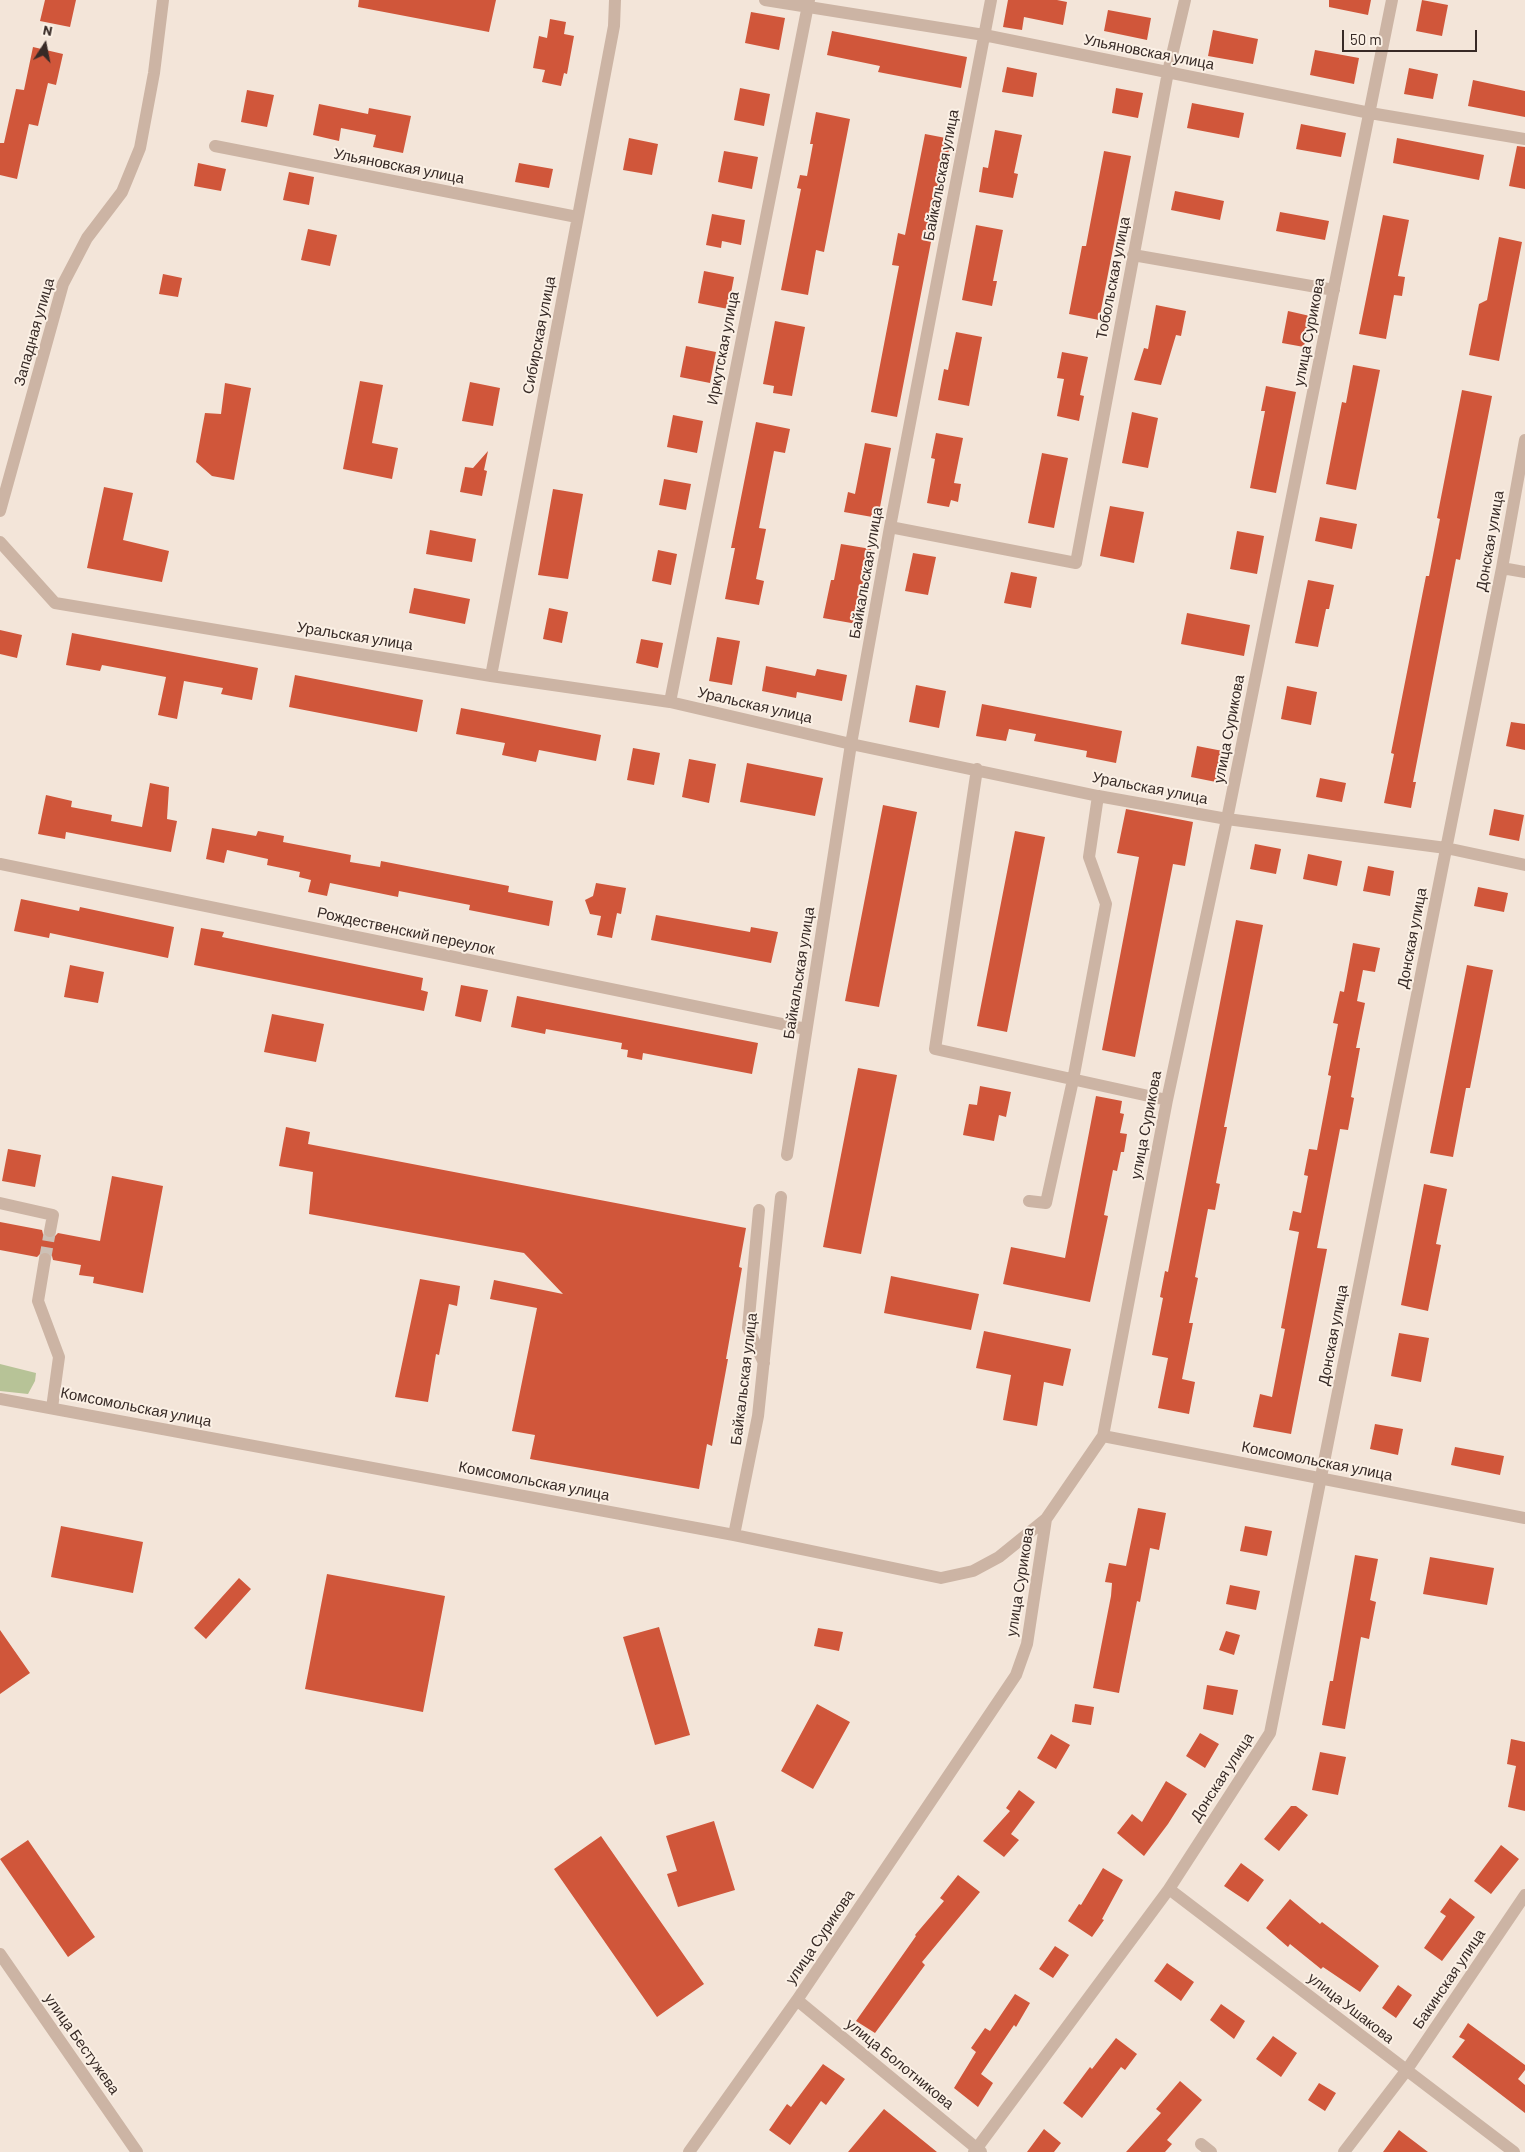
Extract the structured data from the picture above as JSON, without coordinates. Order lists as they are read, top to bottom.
{
  "streets": {
    "street": [
      "Ульяновская улица",
      "Байкальская улица",
      "Тобольская улица",
      "Западная улица",
      "улица Сурикова",
      "Сибирская улица",
      "Иркутская улица",
      "Донская улица",
      "Уральская улица",
      "Рождественский переулок",
      "Комсомольская улица",
      "Бакинская улица",
      "улица Ушакова",
      "улица Бестужева",
      "улица Болотникова"
    ]
  },
  "crossings": [
    ["Ульяновская улица", "Байкальская улица"],
    ["Ульяновская улица", "Тобольская улица"],
    ["Ульяновская улица", "улица Сурикова"],
    ["Ульяновская улица", "Сибирская улица"],
    ["Ульяновская улица", "Иркутская улица"],
    ["Байкальская улица", "Тобольская улица"],
    ["Байкальская улица", "Уральская улица"],
    ["Байкальская улица", "Рождественский переулок"],
    ["Байкальская улица", "Комсомольская улица"],
    ["улица Сурикова", "Уральская улица"],
    ["улица Сурикова", "Комсомольская улица"],
    ["улица Сурикова", "улица Болотникова"],
    ["Сибирская улица", "Уральская улица"],
    ["Иркутская улица", "Уральская улица"],
    ["Донская улица", "Уральская улица"],
    ["Донская улица", "Комсомольская улица"],
    ["Донская улица", "улица Ушакова"],
    ["Донская улица", "улица Болотникова"],
    ["Бакинская улица", "улица Ушакова"]
  ],
  "scale_bar": "50 m",
  "north": "top"
}
